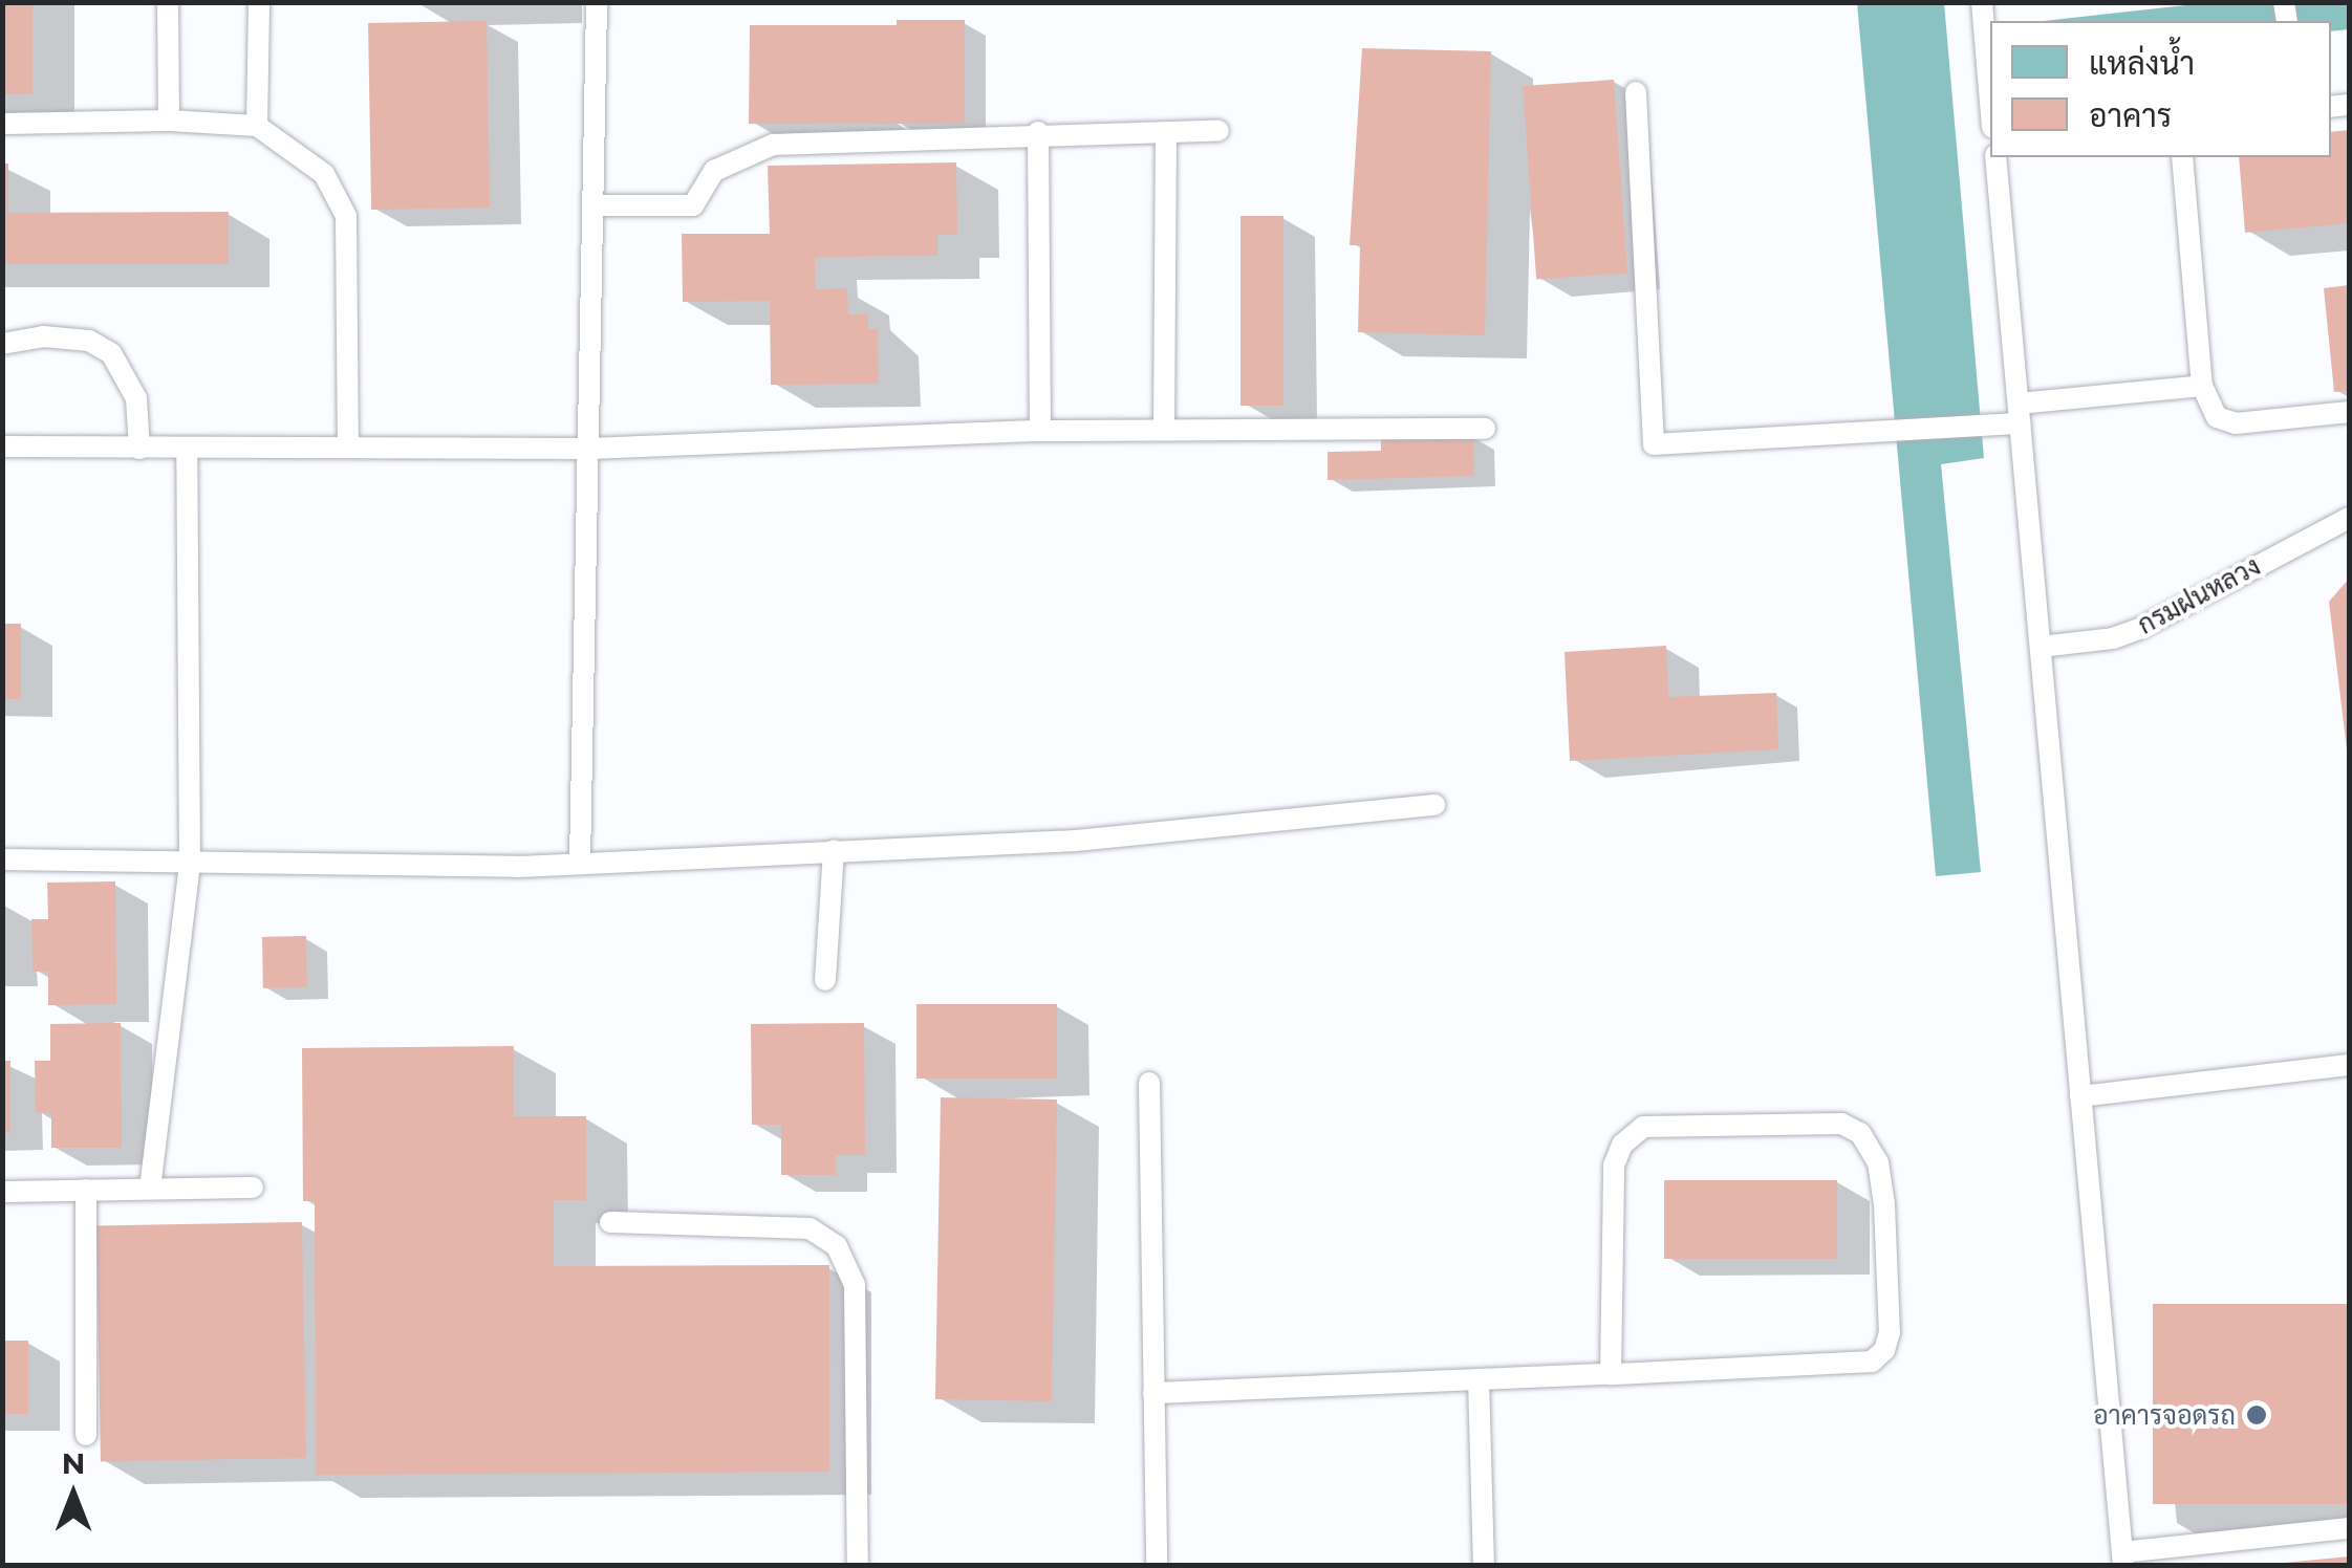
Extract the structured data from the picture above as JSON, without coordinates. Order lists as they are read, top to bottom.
{
  "streets": {
    "lane": ["กรมฝนหลวง"]
  },
  "places": ["อาคารจอดรถ"],
  "legend": ["แหล่งน้ำ", "อาคาร"],
  "north": "top"
}
